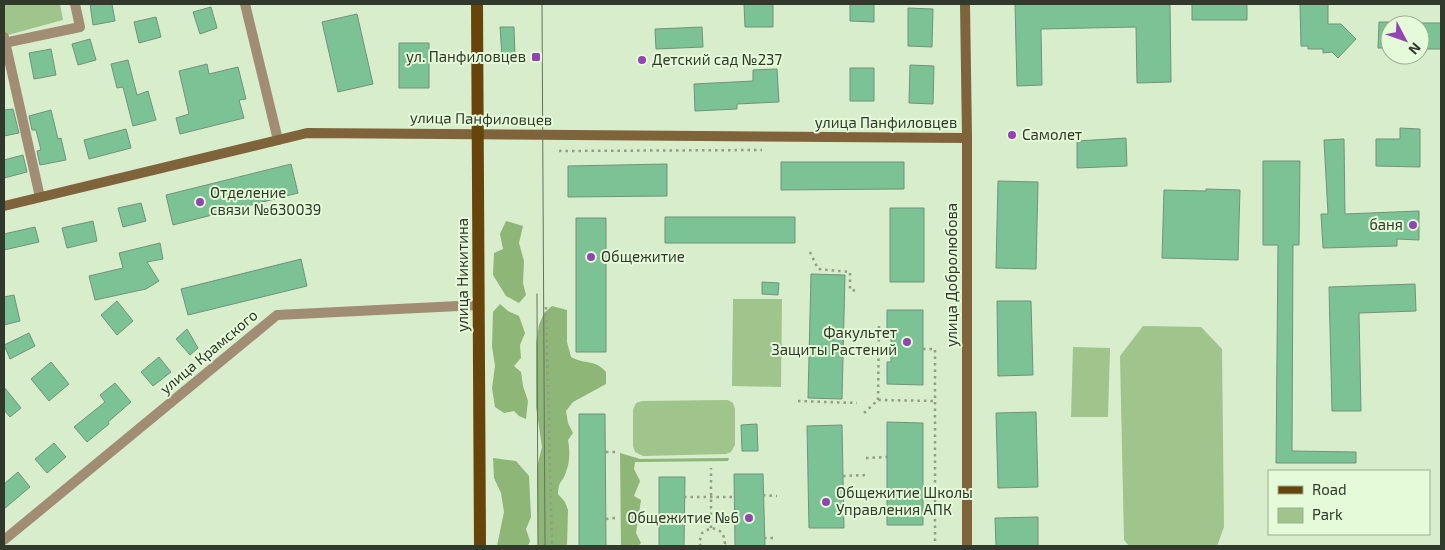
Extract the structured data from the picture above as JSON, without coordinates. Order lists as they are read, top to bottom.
{
  "streets": {
    "main road": ["улица Никитина"],
    "street": ["улица Панфиловцев", "улица Добролюбова", "улица Крамского"]
  },
  "crossings": [
    ["улица Панфиловцев", "улица Никитина"],
    ["улица Панфиловцев", "улица Добролюбова"],
    ["улица Никитина", "улица Крамского"]
  ],
  "places": {
    "transit": ["ул. Панфиловцев"],
    "other": [
      "Детский сад №237",
      "Самолет",
      "Отделение связи №630039",
      "баня",
      "Общежитие",
      "Факультет Защиты Растений",
      "Общежитие Школы Управления АПК",
      "Общежитие №6"
    ]
  },
  "legend": ["Road", "Park"],
  "north": "bottom right"
}
